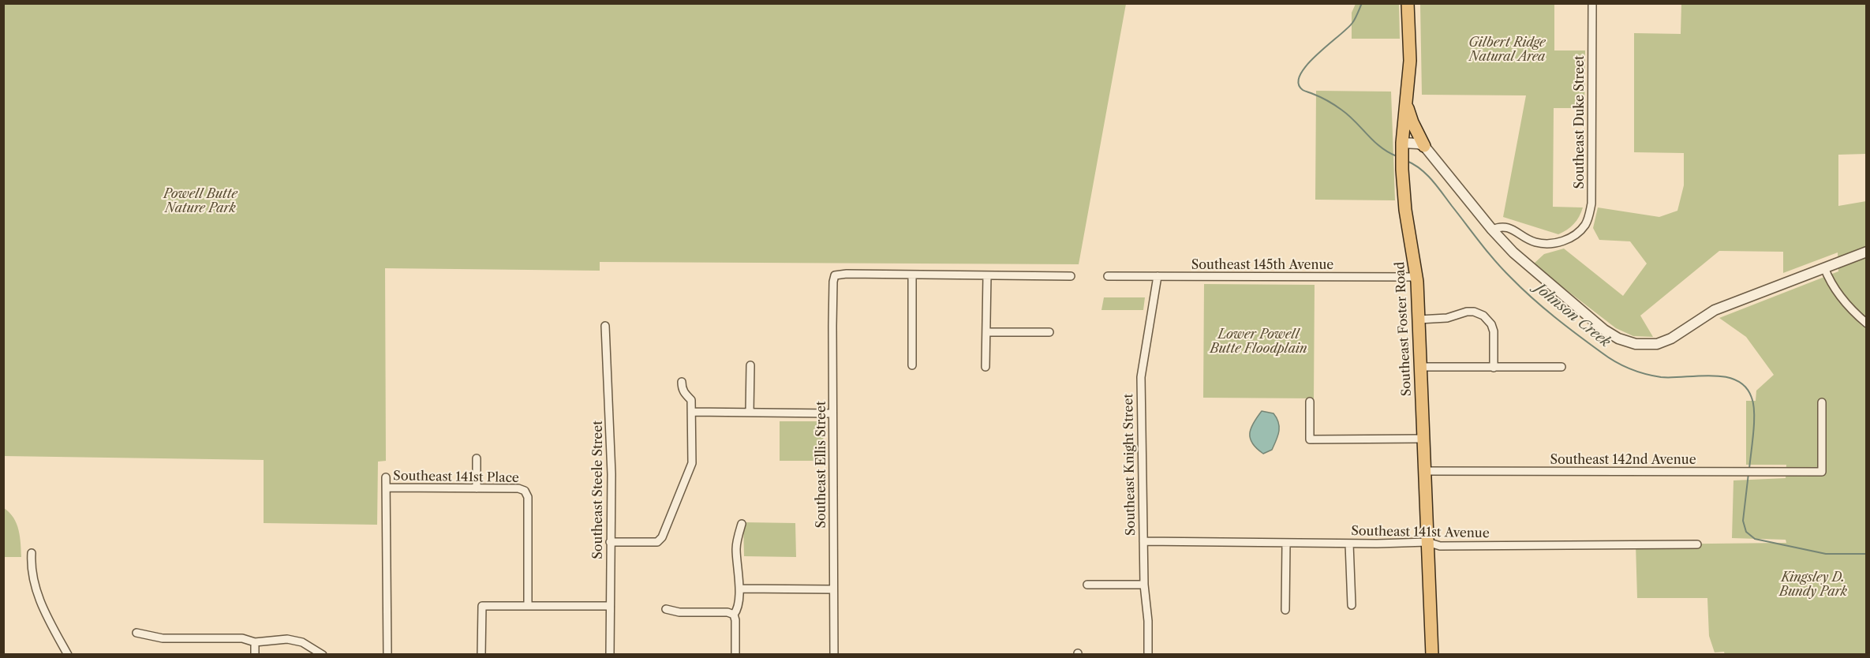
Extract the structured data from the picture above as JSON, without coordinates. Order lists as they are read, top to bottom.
{
  "streets": {
    "main road": ["Southeast Foster Road"],
    "street": [
      "Southeast Duke Street",
      "Southeast 145th Avenue",
      "Southeast 142nd Avenue",
      "Southeast Ellis Street",
      "Southeast Knight Street",
      "Southeast 141st Place",
      "Southeast Steele Street",
      "Southeast 141st Avenue"
    ]
  },
  "crossings": [
    ["Southeast 145th Avenue", "Southeast Foster Road"],
    ["Southeast 145th Avenue", "Southeast Knight Street"],
    ["Southeast Foster Road", "Southeast 142nd Avenue"],
    ["Southeast Foster Road", "Southeast 141st Avenue"],
    ["Southeast Knight Street", "Southeast 141st Avenue"]
  ],
  "water": ["Johnson Creek"],
  "parks": [
    "Gilbert Ridge Natural Area",
    "Powell Butte Nature Park",
    "Lower Powell Butte Floodplain",
    "Kingsley D. Bundy Park"
  ]
}
